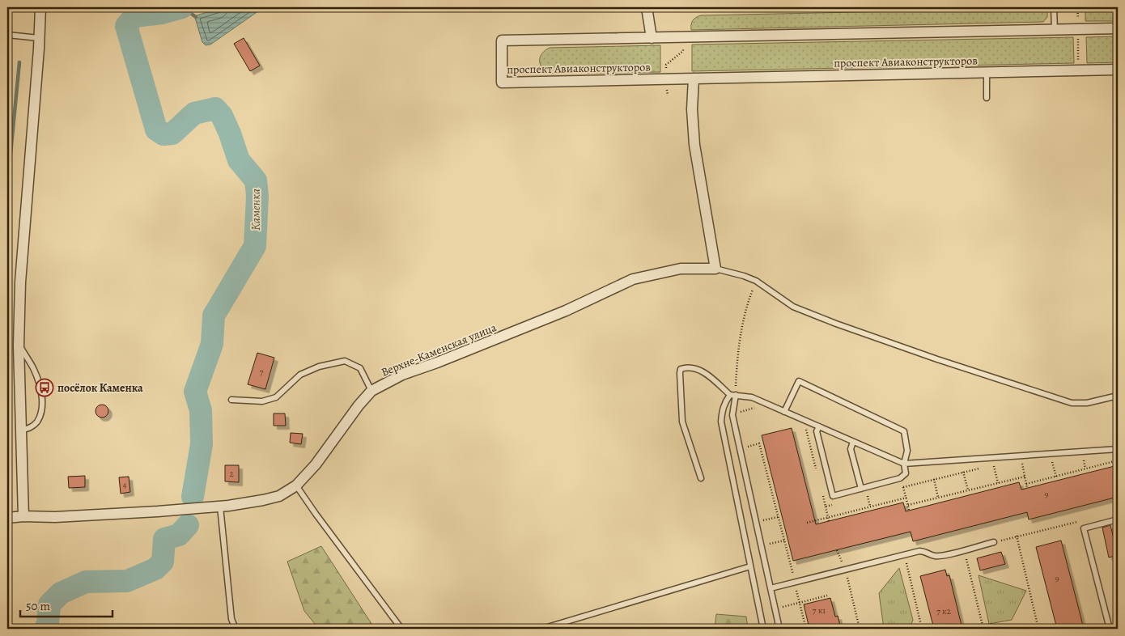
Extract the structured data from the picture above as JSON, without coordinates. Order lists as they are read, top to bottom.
{
  "streets": {
    "street": ["проспект Авиаконструкторов", "Верхне-Каменская улица"]
  },
  "water": ["Каменка"],
  "places": {
    "bus stop": ["посёлок Каменка"]
  },
  "house_numbers": [
    "7",
    "2",
    "4",
    "9",
    "9",
    "7 к1",
    "7 к2"
  ],
  "scale_bar": "50 m"
}
